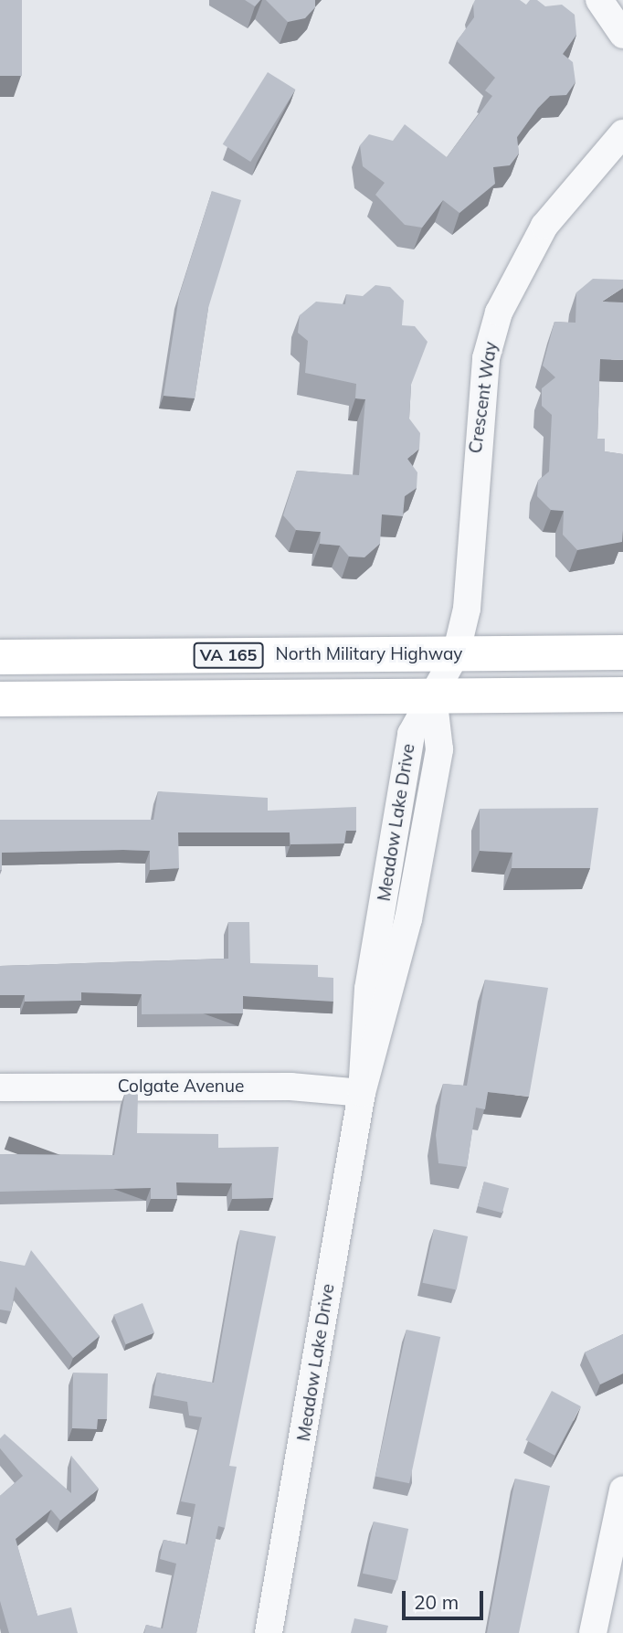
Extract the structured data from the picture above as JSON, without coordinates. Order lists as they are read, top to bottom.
{
  "streets": {
    "main road": ["North Military Highway", "VA 165"],
    "street": ["Crescent Way", "Meadow Lake Drive", "Colgate Avenue"]
  },
  "crossings": [
    ["Crescent Way", "North Military Highway"],
    ["Crescent Way", "Meadow Lake Drive"],
    ["Meadow Lake Drive", "Colgate Avenue"]
  ],
  "scale_bar": "20 m"
}
